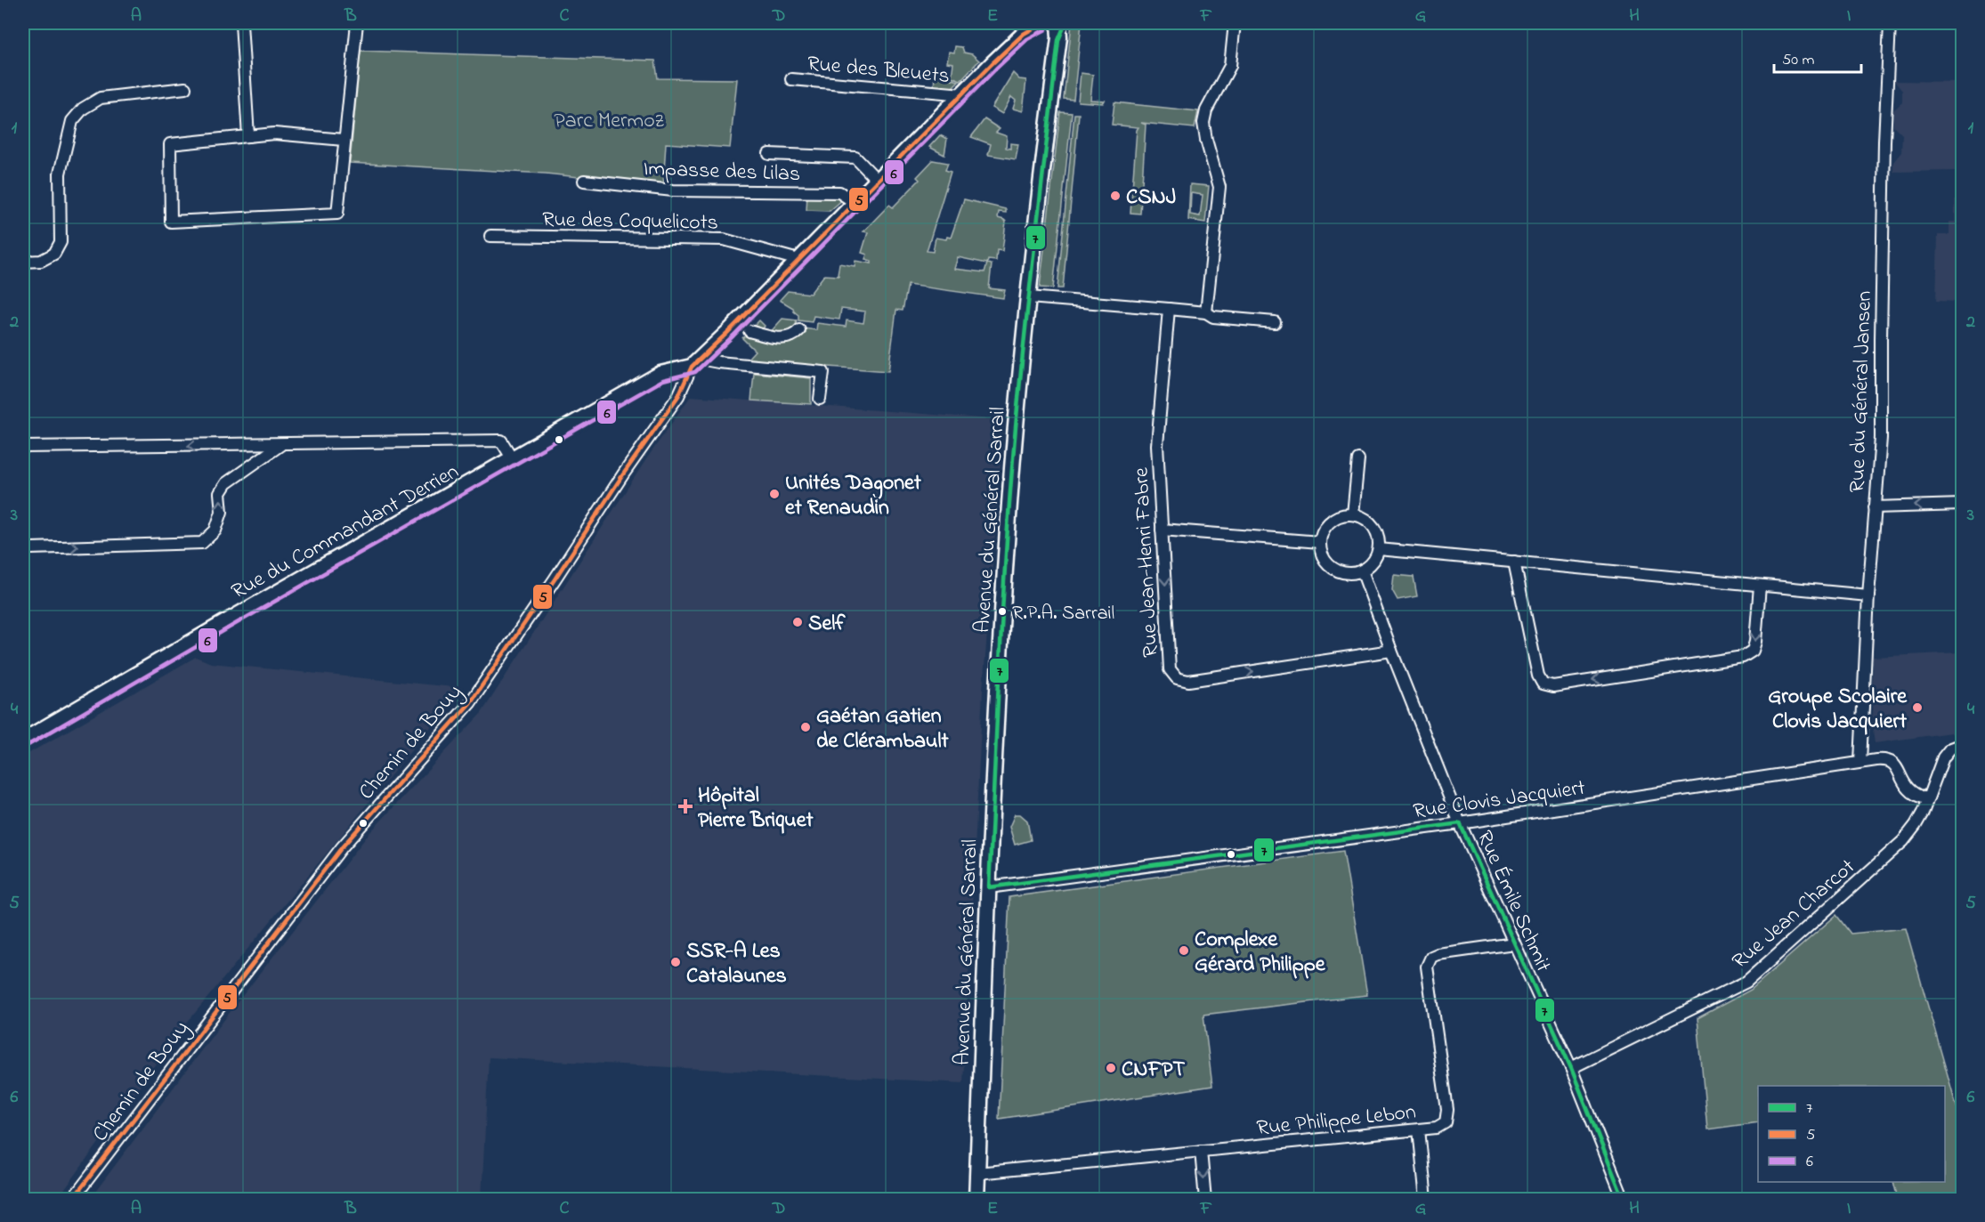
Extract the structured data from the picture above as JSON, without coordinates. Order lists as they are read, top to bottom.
{
  "streets": {
    "main road": ["Avenue du Général Sarrail", "Rue du Commandant Derrien"],
    "street": [
      "Rue des Bleuets",
      "Impasse des Lilas",
      "Rue des Coquelicots",
      "Rue du Général Jansen",
      "Rue Jean-Henri Fabre",
      "Chemin de Bouy",
      "Rue Clovis Jacquiert",
      "Rue Émile Schmit",
      "Rue Jean Charcot",
      "Rue Philippe Lebon"
    ]
  },
  "crossings": [
    ["Rue du Général Jansen", "Rue Clovis Jacquiert"],
    ["Avenue du Général Sarrail", "Rue Clovis Jacquiert"],
    ["Avenue du Général Sarrail", "Rue Philippe Lebon"],
    ["Rue du Commandant Derrien", "Chemin de Bouy"],
    ["Rue Clovis Jacquiert", "Rue Émile Schmit"],
    ["Rue Clovis Jacquiert", "Rue Jean Charcot"],
    ["Rue Émile Schmit", "Rue Jean Charcot"],
    ["Rue Émile Schmit", "Rue Philippe Lebon"]
  ],
  "parks": ["Parc Mermoz"],
  "places": {
    "other": [
      "CSNJ",
      "Unités Dagonet et Renaudin",
      "R.P.A. Sarrail",
      "Self",
      "Groupe Scolaire Clovis Jacquiert",
      "Gaétan Gatien de Clérambault",
      "Complexe Gérard Philippe",
      "SSR-A Les Catalaunes",
      "CNFPT"
    ],
    "health": ["Hôpital Pierre Briquet"]
  },
  "lines": ["transit line 7", "transit line 5", "transit line 6"],
  "legend": ["7", "5", "6"],
  "scale_bar": "50 m",
  "grid": {
    "columns": [
      "A",
      "B",
      "C",
      "D",
      "E",
      "F",
      "G",
      "H",
      "I"
    ],
    "rows": [
      "1",
      "2",
      "3",
      "4",
      "5",
      "6"
    ]
  }
}
